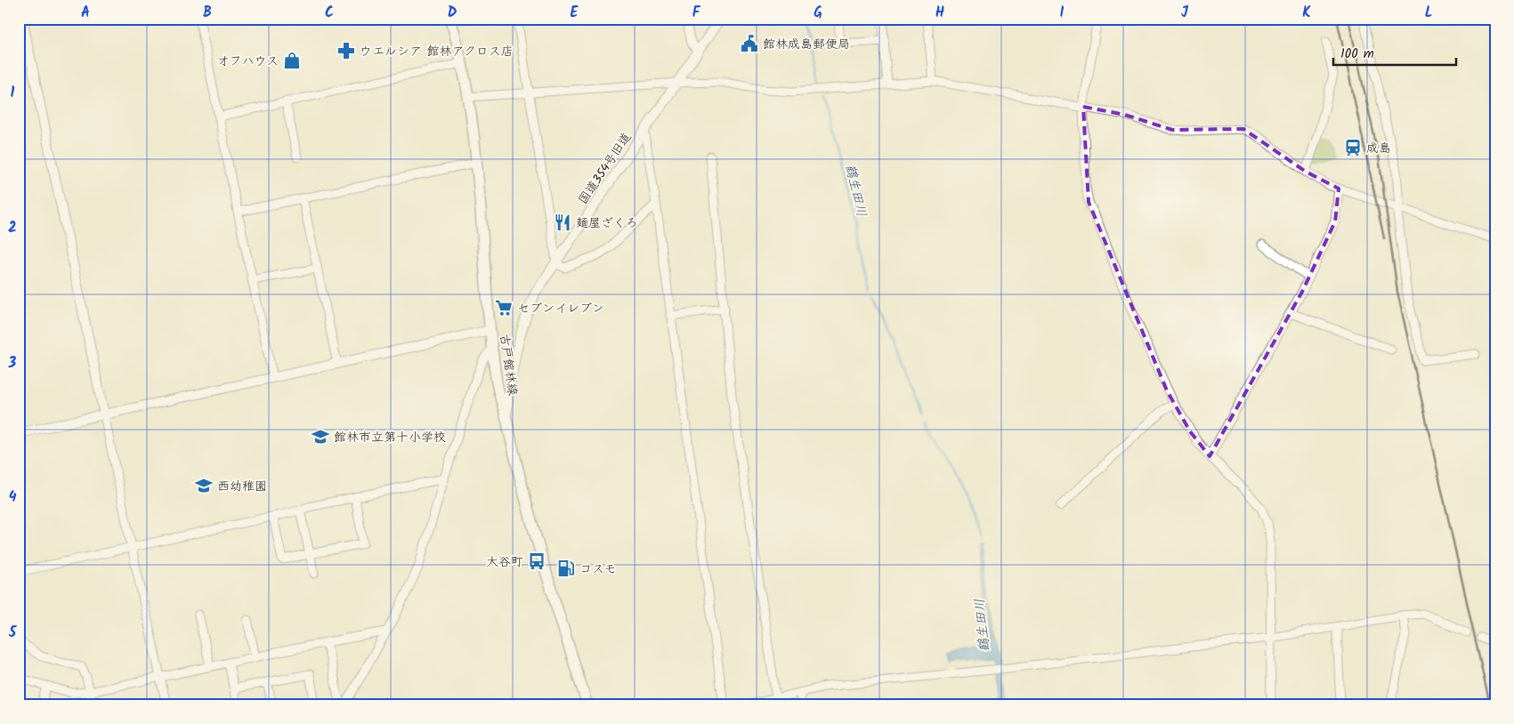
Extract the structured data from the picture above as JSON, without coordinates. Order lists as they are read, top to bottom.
{
  "streets": {
    "main road": ["古戸館林線"],
    "street": ["国道354号旧道"]
  },
  "crossings": [
    ["国道354号旧道", "古戸館林線"]
  ],
  "water": ["鶴生田川"],
  "places": {
    "public building": ["館林成島郵便局"],
    "pharmacy": ["ウエルシア 館林アクロス店"],
    "shop": ["オフハウス"],
    "station": ["成島"],
    "restaurant": ["麺屋ざくろ"],
    "supermarket": ["セブンイレブン"],
    "school or university": ["館林市立第十小学校", "西幼稚園"],
    "bus stop": ["大谷町"],
    "fuel station": ["コスモ"]
  },
  "scale_bar": "100 m",
  "grid": {
    "columns": [
      "A",
      "B",
      "C",
      "D",
      "E",
      "F",
      "G",
      "H",
      "I",
      "J",
      "K",
      "L"
    ],
    "rows": [
      "1",
      "2",
      "3",
      "4",
      "5"
    ]
  }
}
